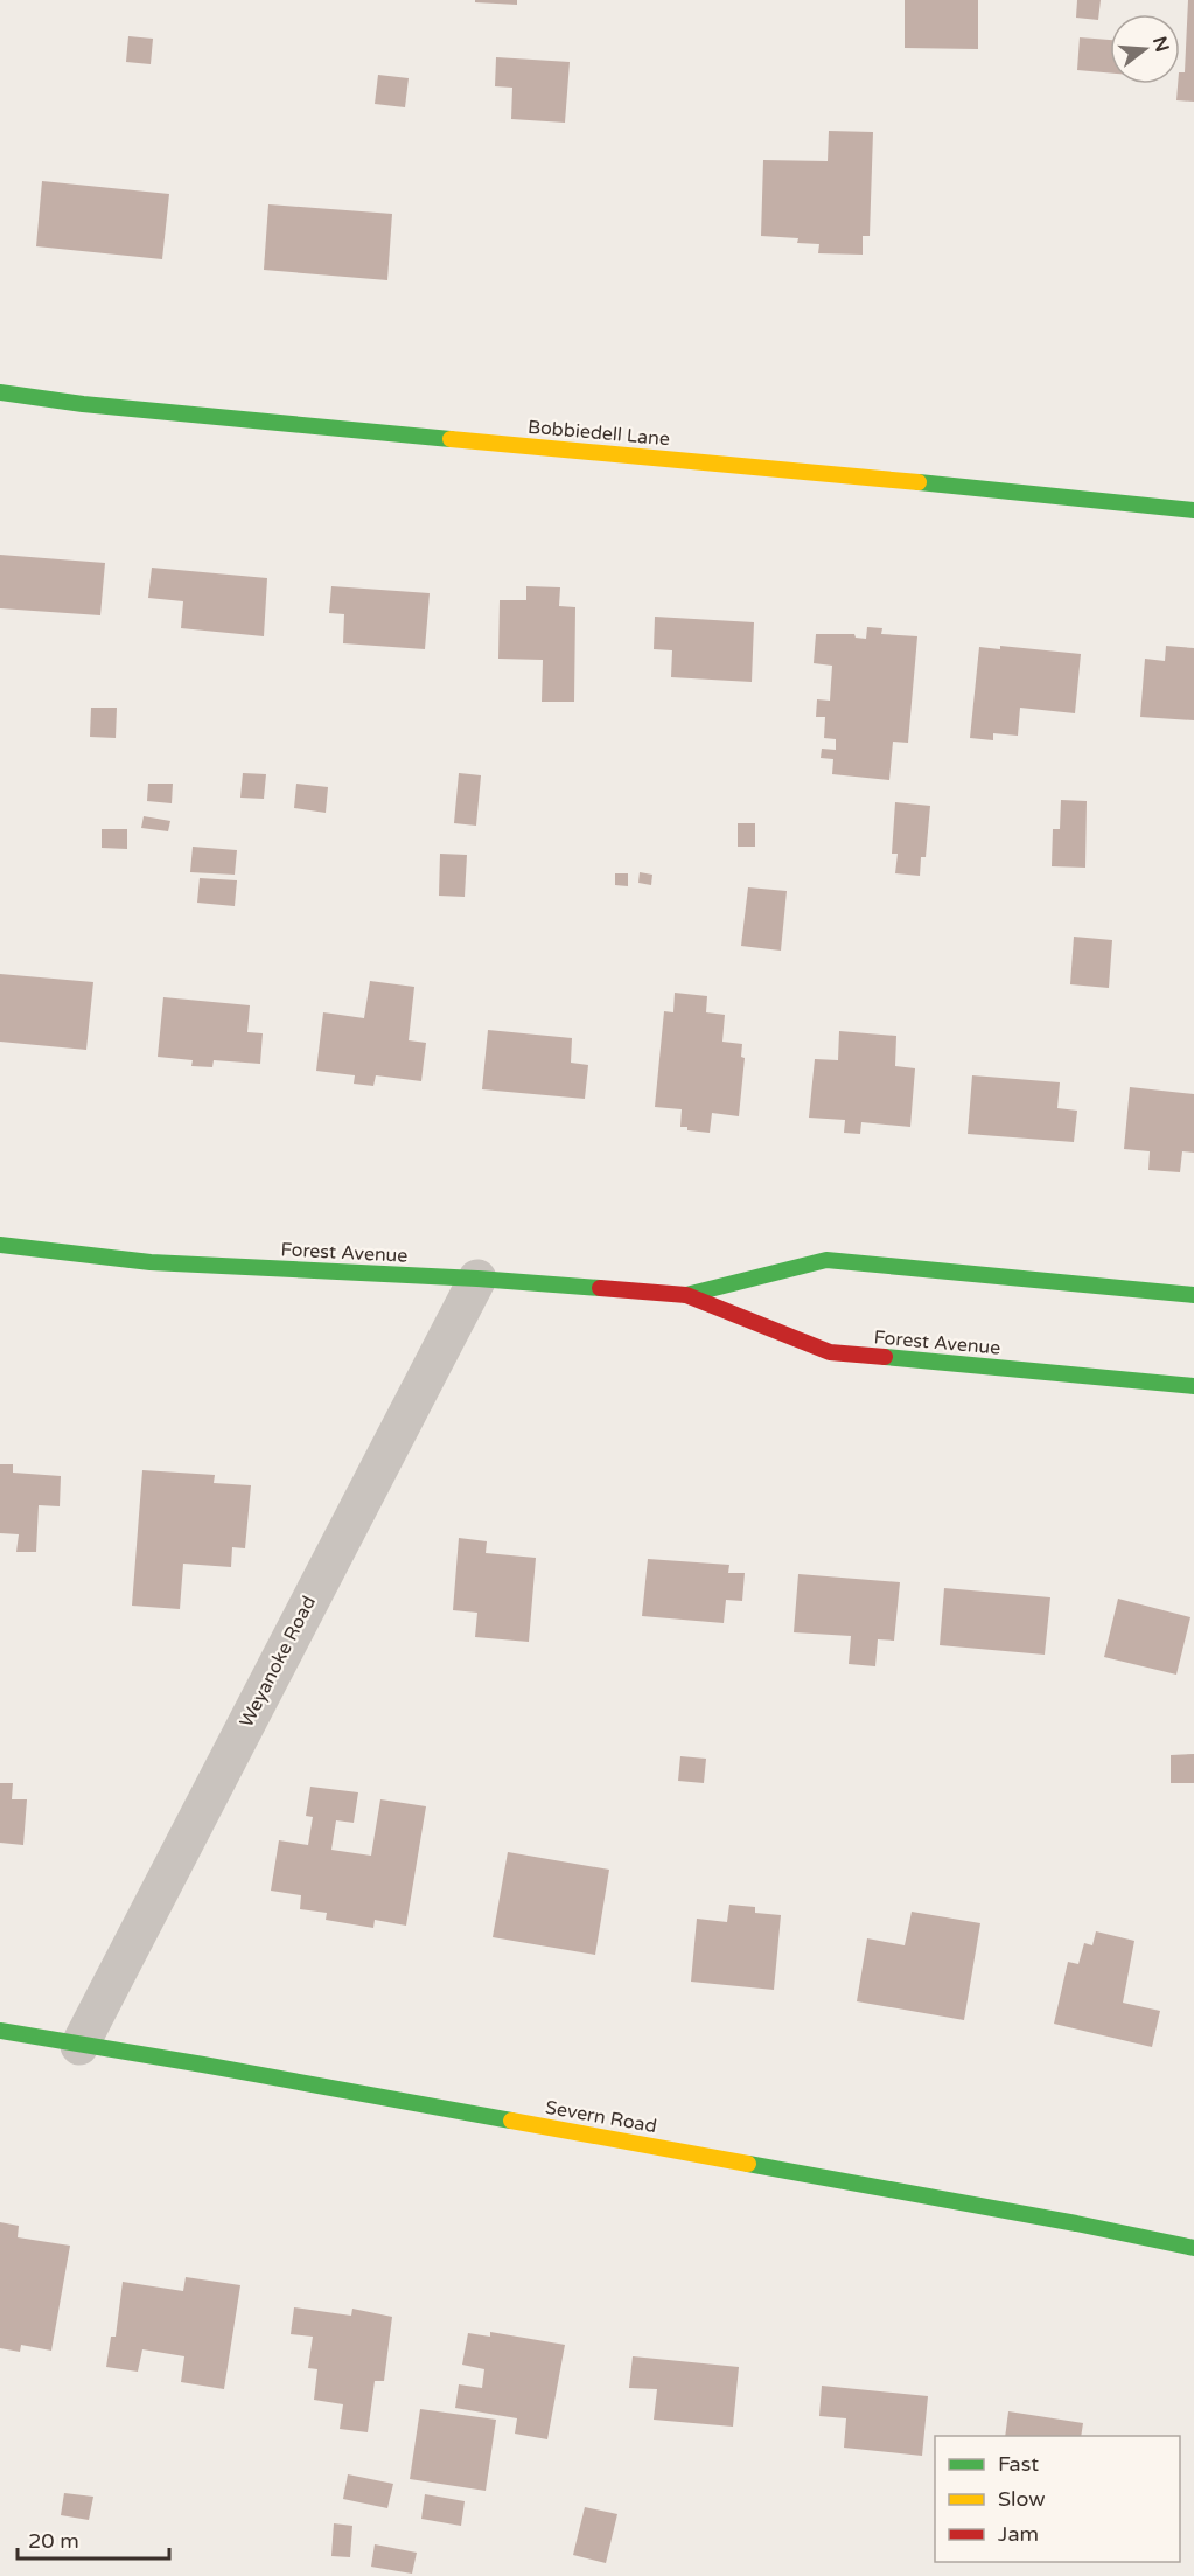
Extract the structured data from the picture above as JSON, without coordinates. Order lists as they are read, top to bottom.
{
  "streets": {
    "street": [
      "Bobbiedell Lane",
      "Forest Avenue",
      "Weyanoke Road",
      "Severn Road"
    ]
  },
  "crossings": [
    ["Forest Avenue", "Weyanoke Road"],
    ["Weyanoke Road", "Severn Road"]
  ],
  "legend": ["Fast", "Slow", "Jam"],
  "scale_bar": "20 m",
  "north": "right"
}
